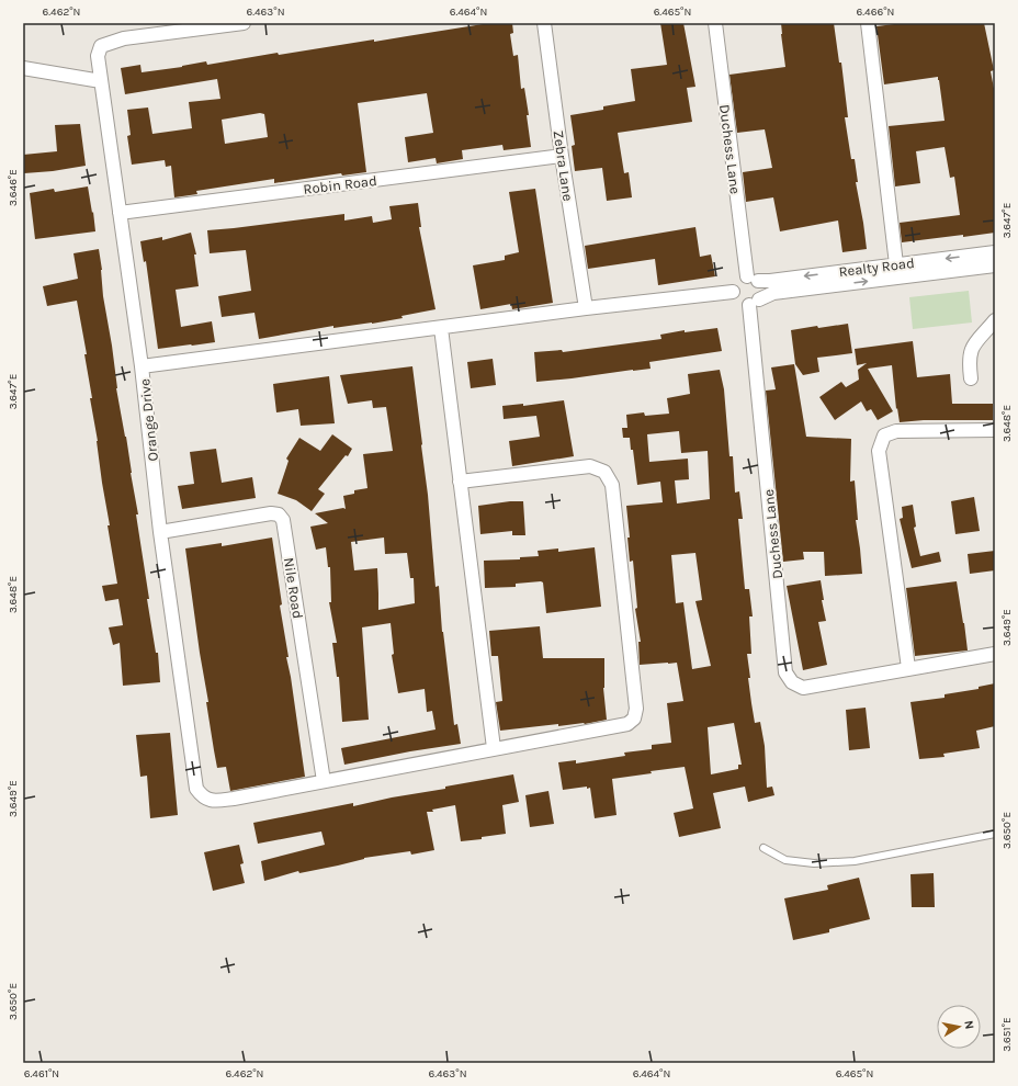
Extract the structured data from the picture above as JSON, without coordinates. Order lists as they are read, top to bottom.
{
  "streets": {
    "street": [
      "Duchess Lane",
      "Zebra Lane",
      "Robin Road",
      "Realty Road",
      "Orange Drive",
      "Nile Road"
    ]
  },
  "crossings": [
    ["Duchess Lane", "Realty Road"],
    ["Zebra Lane", "Robin Road"],
    ["Robin Road", "Orange Drive"],
    ["Orange Drive", "Nile Road"]
  ],
  "north": "right",
  "coordinates": [
    "6.462°N",
    "6.463°N",
    "6.464°N",
    "6.465°N",
    "6.466°N",
    "3.646°E",
    "3.647°E",
    "3.648°E",
    "3.649°E",
    "3.650°E",
    "3.651°E",
    "6.461°N"
  ]
}
